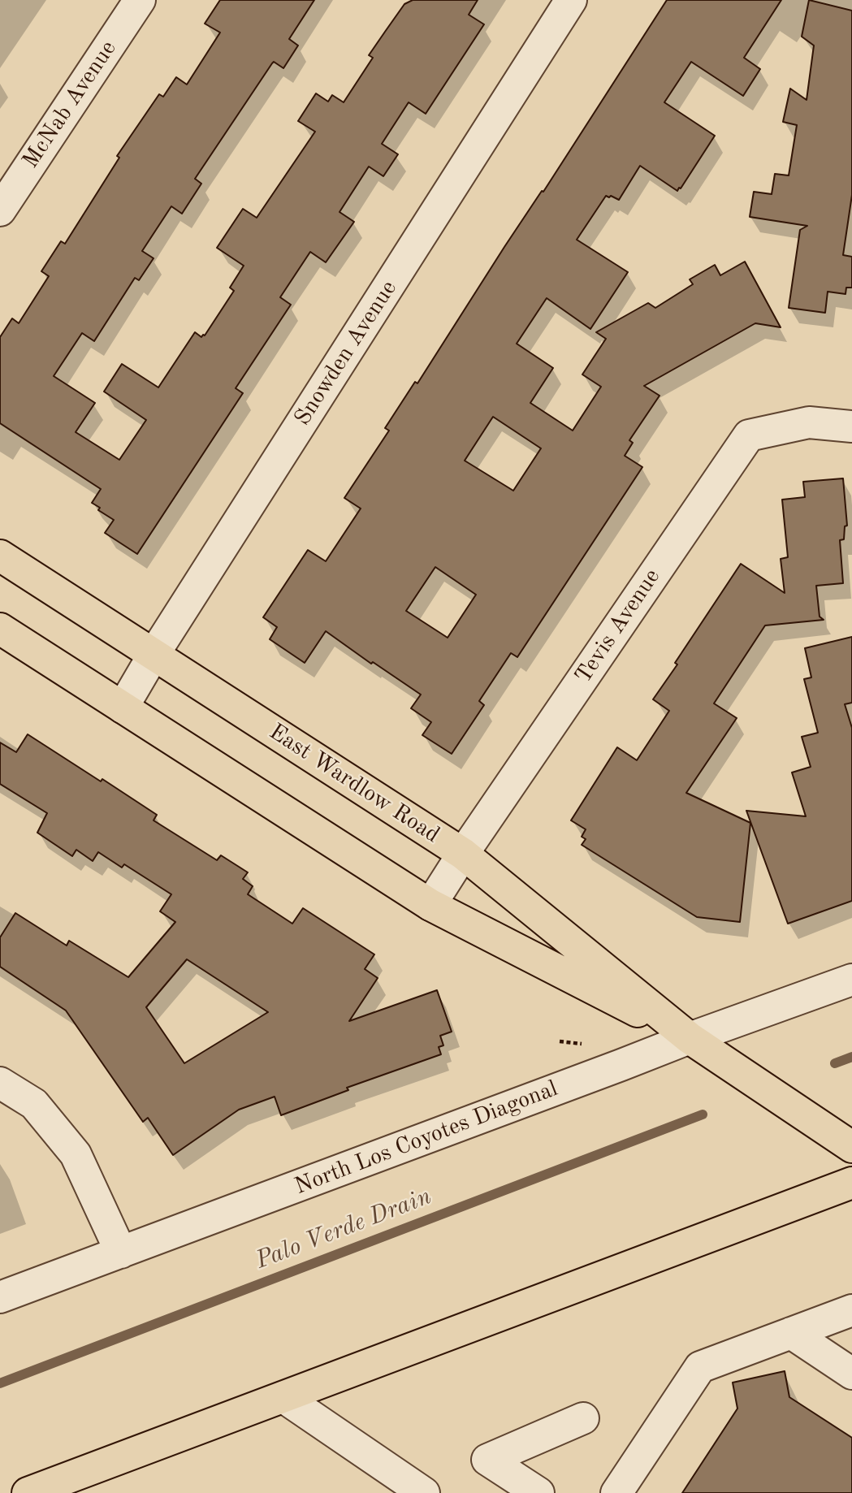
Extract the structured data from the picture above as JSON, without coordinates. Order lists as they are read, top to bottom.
{
  "streets": {
    "main road": ["East Wardlow Road"],
    "street": [
      "McNab Avenue",
      "Snowden Avenue",
      "Tevis Avenue",
      "North Los Coyotes Diagonal"
    ]
  },
  "crossings": [
    ["Snowden Avenue", "East Wardlow Road"],
    ["Tevis Avenue", "East Wardlow Road"],
    ["East Wardlow Road", "North Los Coyotes Diagonal"]
  ],
  "water": ["Palo Verde Drain"]
}
